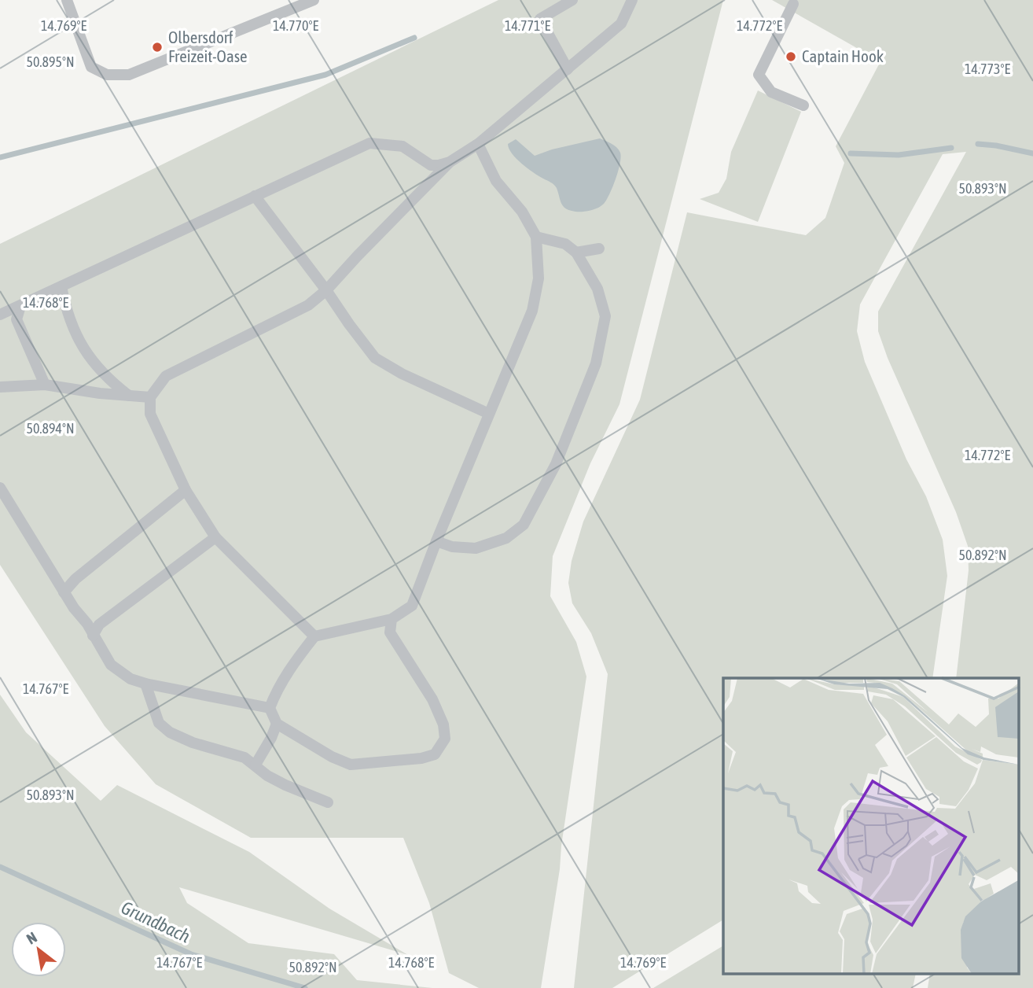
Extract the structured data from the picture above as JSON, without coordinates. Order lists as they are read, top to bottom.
{
  "water": ["Grundbach"],
  "places": ["Olbersdorf Freizeit-Oase", "Captain Hook"],
  "north": "top left",
  "coordinates": [
    "14.769°E",
    "14.770°E",
    "14.771°E",
    "14.772°E",
    "50.895°N",
    "14.773°E",
    "50.893°N",
    "14.768°E",
    "50.894°N",
    "50.892°N",
    "14.767°E"
  ]
}
